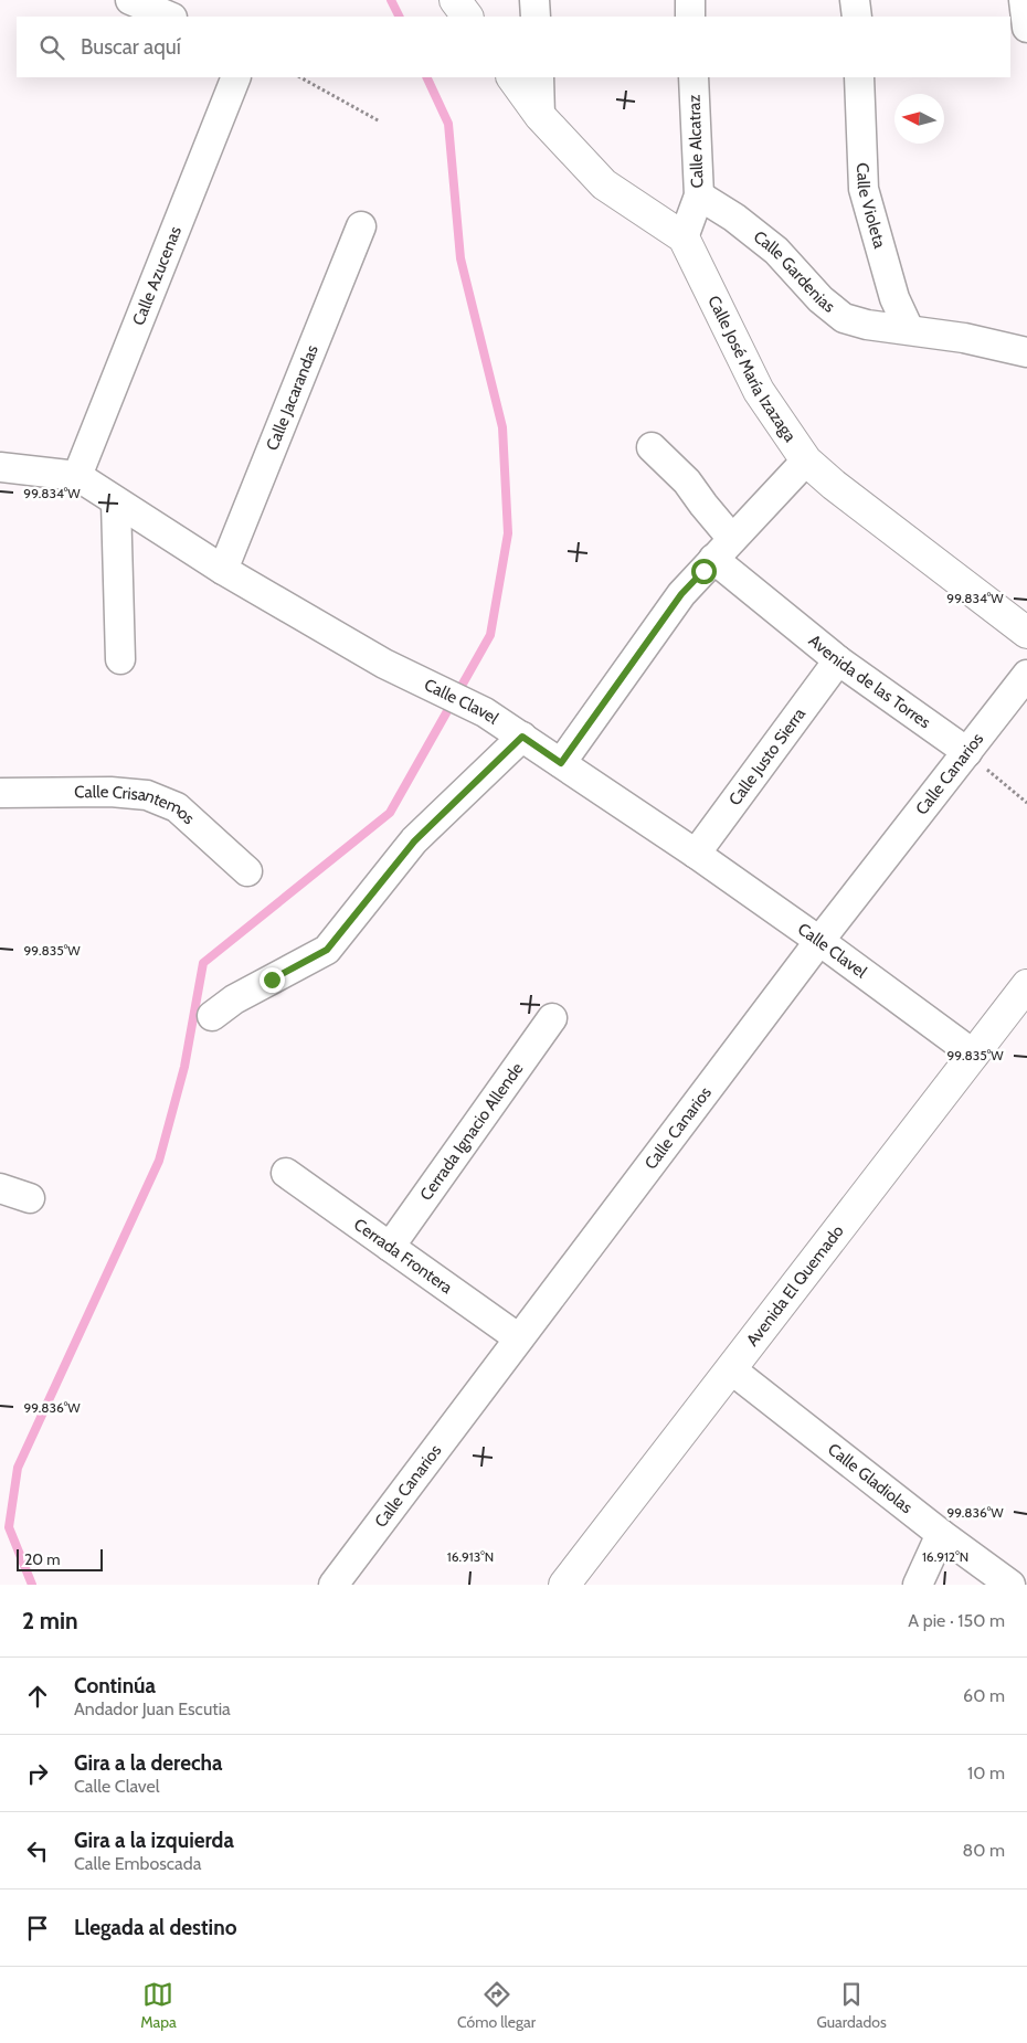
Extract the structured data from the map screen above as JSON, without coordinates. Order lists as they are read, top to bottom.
{
  "streets": {
    "street": [
      "Calle Alcatraz",
      "Calle Violeta",
      "Calle Gardenias",
      "Calle Azucenas",
      "Calle José María Izazaga",
      "Calle Jacarandas",
      "Avenida de las Torres",
      "Calle Clavel",
      "Calle Justo Sierra",
      "Calle Canarios",
      "Calle Crisantemos",
      "Cerrada Ignacio Allende",
      "Cerrada Frontera",
      "Avenida El Quemado",
      "Calle Gladiolas"
    ]
  },
  "crossings": [
    ["Calle Alcatraz", "Calle Gardenias"],
    ["Calle Alcatraz", "Calle José María Izazaga"],
    ["Calle Violeta", "Calle Gardenias"],
    ["Calle Azucenas", "Calle Clavel"],
    ["Calle Jacarandas", "Calle Clavel"],
    ["Avenida de las Torres", "Calle Justo Sierra"],
    ["Avenida de las Torres", "Calle Canarios"],
    ["Calle Clavel", "Calle Justo Sierra"],
    ["Calle Clavel", "Calle Canarios"],
    ["Calle Clavel", "Avenida El Quemado"],
    ["Calle Canarios", "Cerrada Frontera"],
    ["Cerrada Ignacio Allende", "Cerrada Frontera"],
    ["Avenida El Quemado", "Calle Gladiolas"]
  ],
  "scale_bar": "20 m",
  "north": "left",
  "page": {
    "search": "Buscar aquí",
    "scale": "20 m",
    "heading": ["2 min", "A pie · 150 m"],
    "list": [
      ["Continúa", "Andador Juan Escutia", "60 m"],
      ["Gira a la derecha", "Calle Clavel", "10 m"],
      ["Gira a la izquierda", "Calle Emboscada", "80 m"],
      "Llegada al destino"
    ],
    "nav": ["Mapa", "Cómo llegar", "Guardados"]
  },
  "coordinates": [
    "99.834°W",
    "99.835°W",
    "99.836°W",
    "16.913°N",
    "16.912°N"
  ]
}
